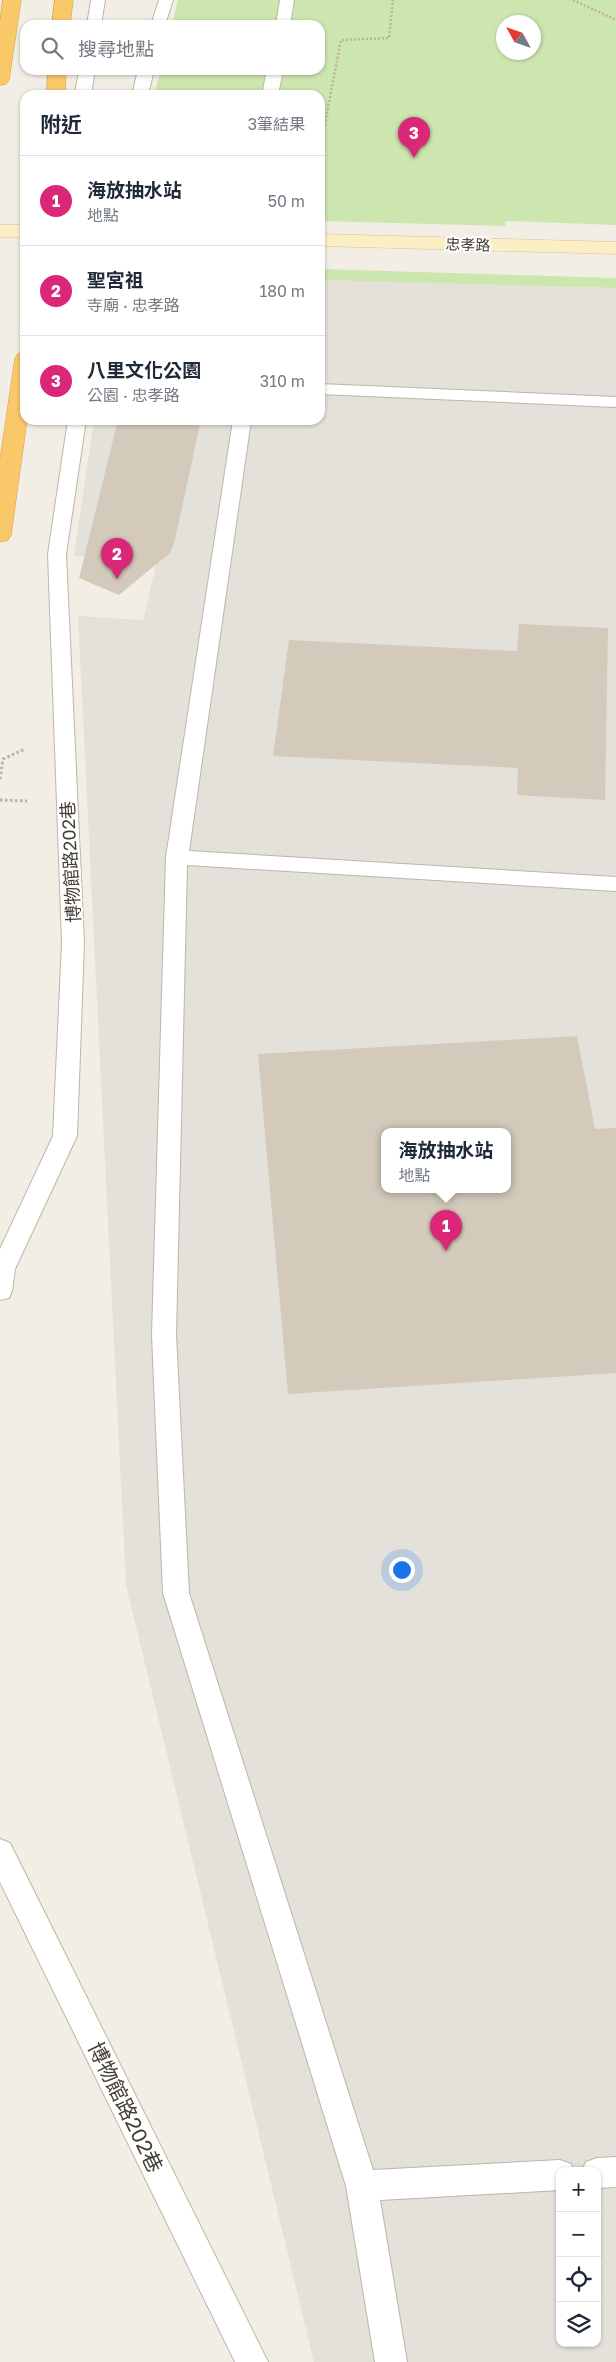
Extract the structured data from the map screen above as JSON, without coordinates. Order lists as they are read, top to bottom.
{
  "streets": {
    "street": ["忠孝路"],
    "lane": ["博物館路202巷"]
  },
  "north": "top left",
  "page": {
    "search": "搜尋地點",
    "heading": ["附近", "3筆結果"],
    "pins": ["3", "2", "1"],
    "list": [
      {
        "mark": "1",
        "name": "海放抽水站",
        "note": "地點",
        "value": "50 m"
      },
      {
        "mark": "2",
        "name": "聖宮祖",
        "note": "寺廟 · 忠孝路",
        "value": "180 m"
      },
      {
        "mark": "3",
        "name": "八里文化公園",
        "note": "公園 · 忠孝路",
        "value": "310 m"
      }
    ],
    "popup": ["海放抽水站", "地點"],
    "map_buttons": ["+", "−"]
  }
}
